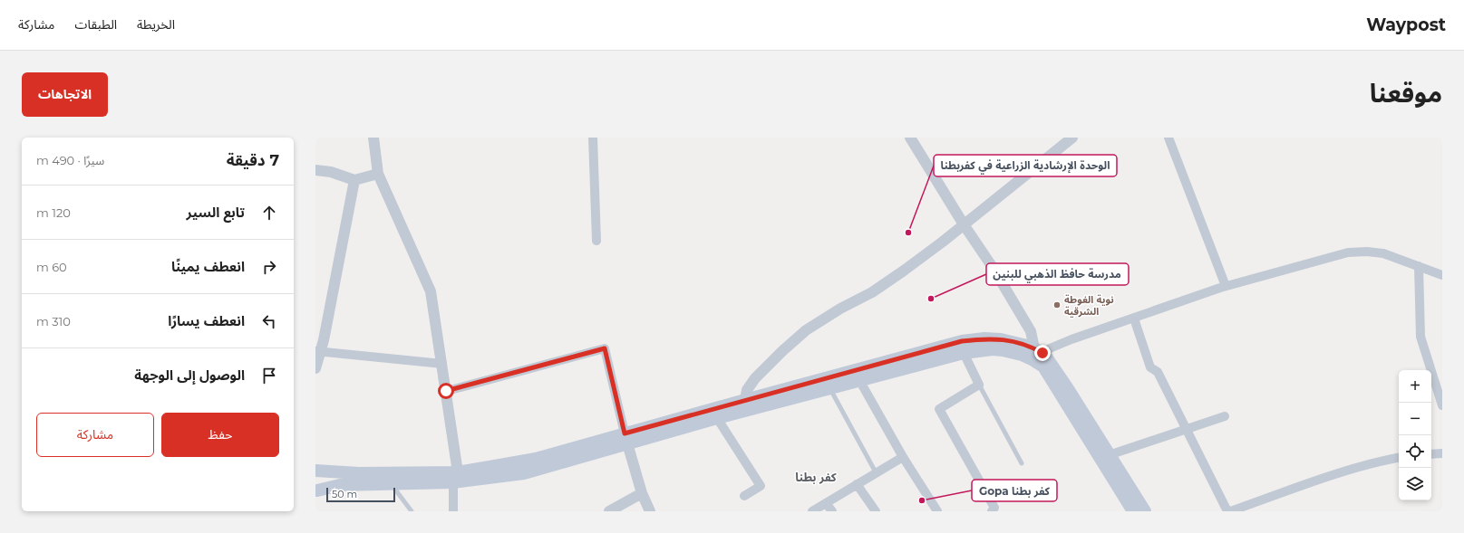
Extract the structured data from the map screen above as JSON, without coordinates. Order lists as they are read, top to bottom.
{
  "districts": ["كفر بطنا"],
  "places": [
    "الوحدة الإرشادية الزراعية في كفربطنا",
    "مدرسة حافظ الذهبي للبنين",
    "نوية الغوطة الشرقية",
    "Gopa كفر بطنا"
  ],
  "scale_bar": "50 m",
  "page": {
    "header": "Waypost",
    "nav": ["الخريطة", "الطبقات", "مشاركة"],
    "title": "موقعنا",
    "buttons": [
      "الاتجاهات",
      ["حفظ", "مشاركة"]
    ],
    "heading": ["7 دقيقة", "سيرًا · 490 m"],
    "list": [
      ["تابع السير", "120 m"],
      ["انعطف يمينًا", "60 m"],
      ["انعطف يسارًا", "310 m"],
      "الوصول إلى الوجهة"
    ],
    "map_buttons": ["+", "−"],
    "scale": "50 m"
  }
}
